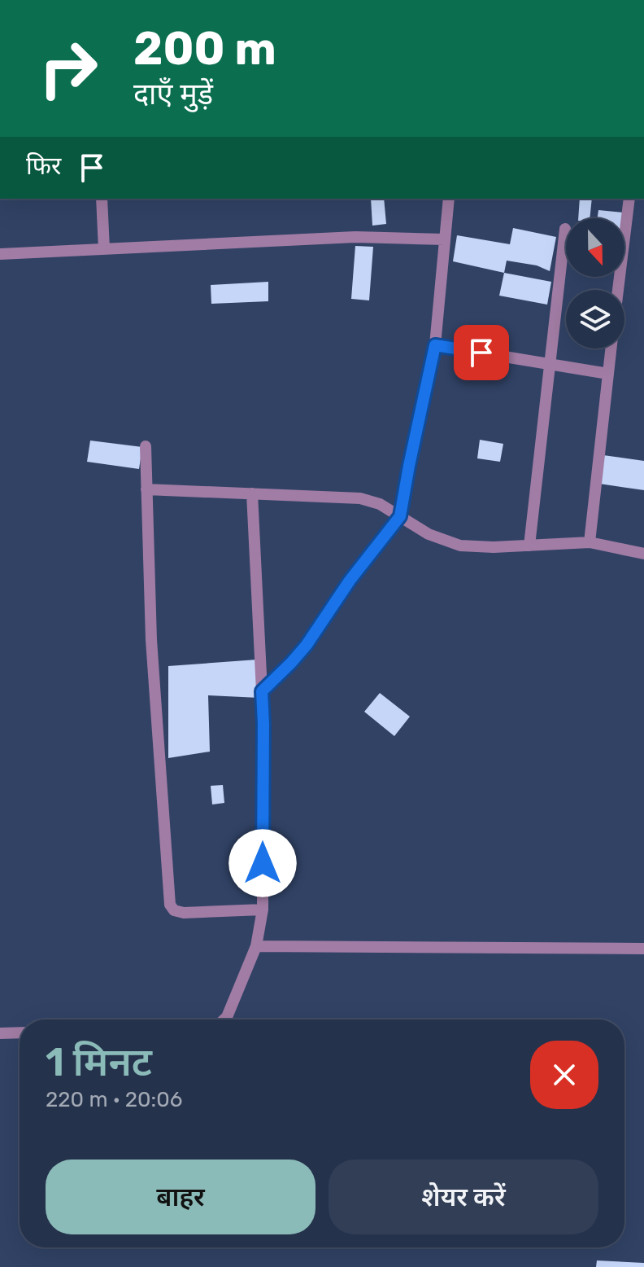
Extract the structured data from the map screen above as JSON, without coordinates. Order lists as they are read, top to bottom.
{
  "north": "bottom",
  "page": {
    "turn": ["200 m", "दाएँ मुड़ें"],
    "then": "फिर",
    "heading": ["1 मिनट", "220 m · 20:06"],
    "buttons": ["बाहर", "शेयर करें"]
  }
}
